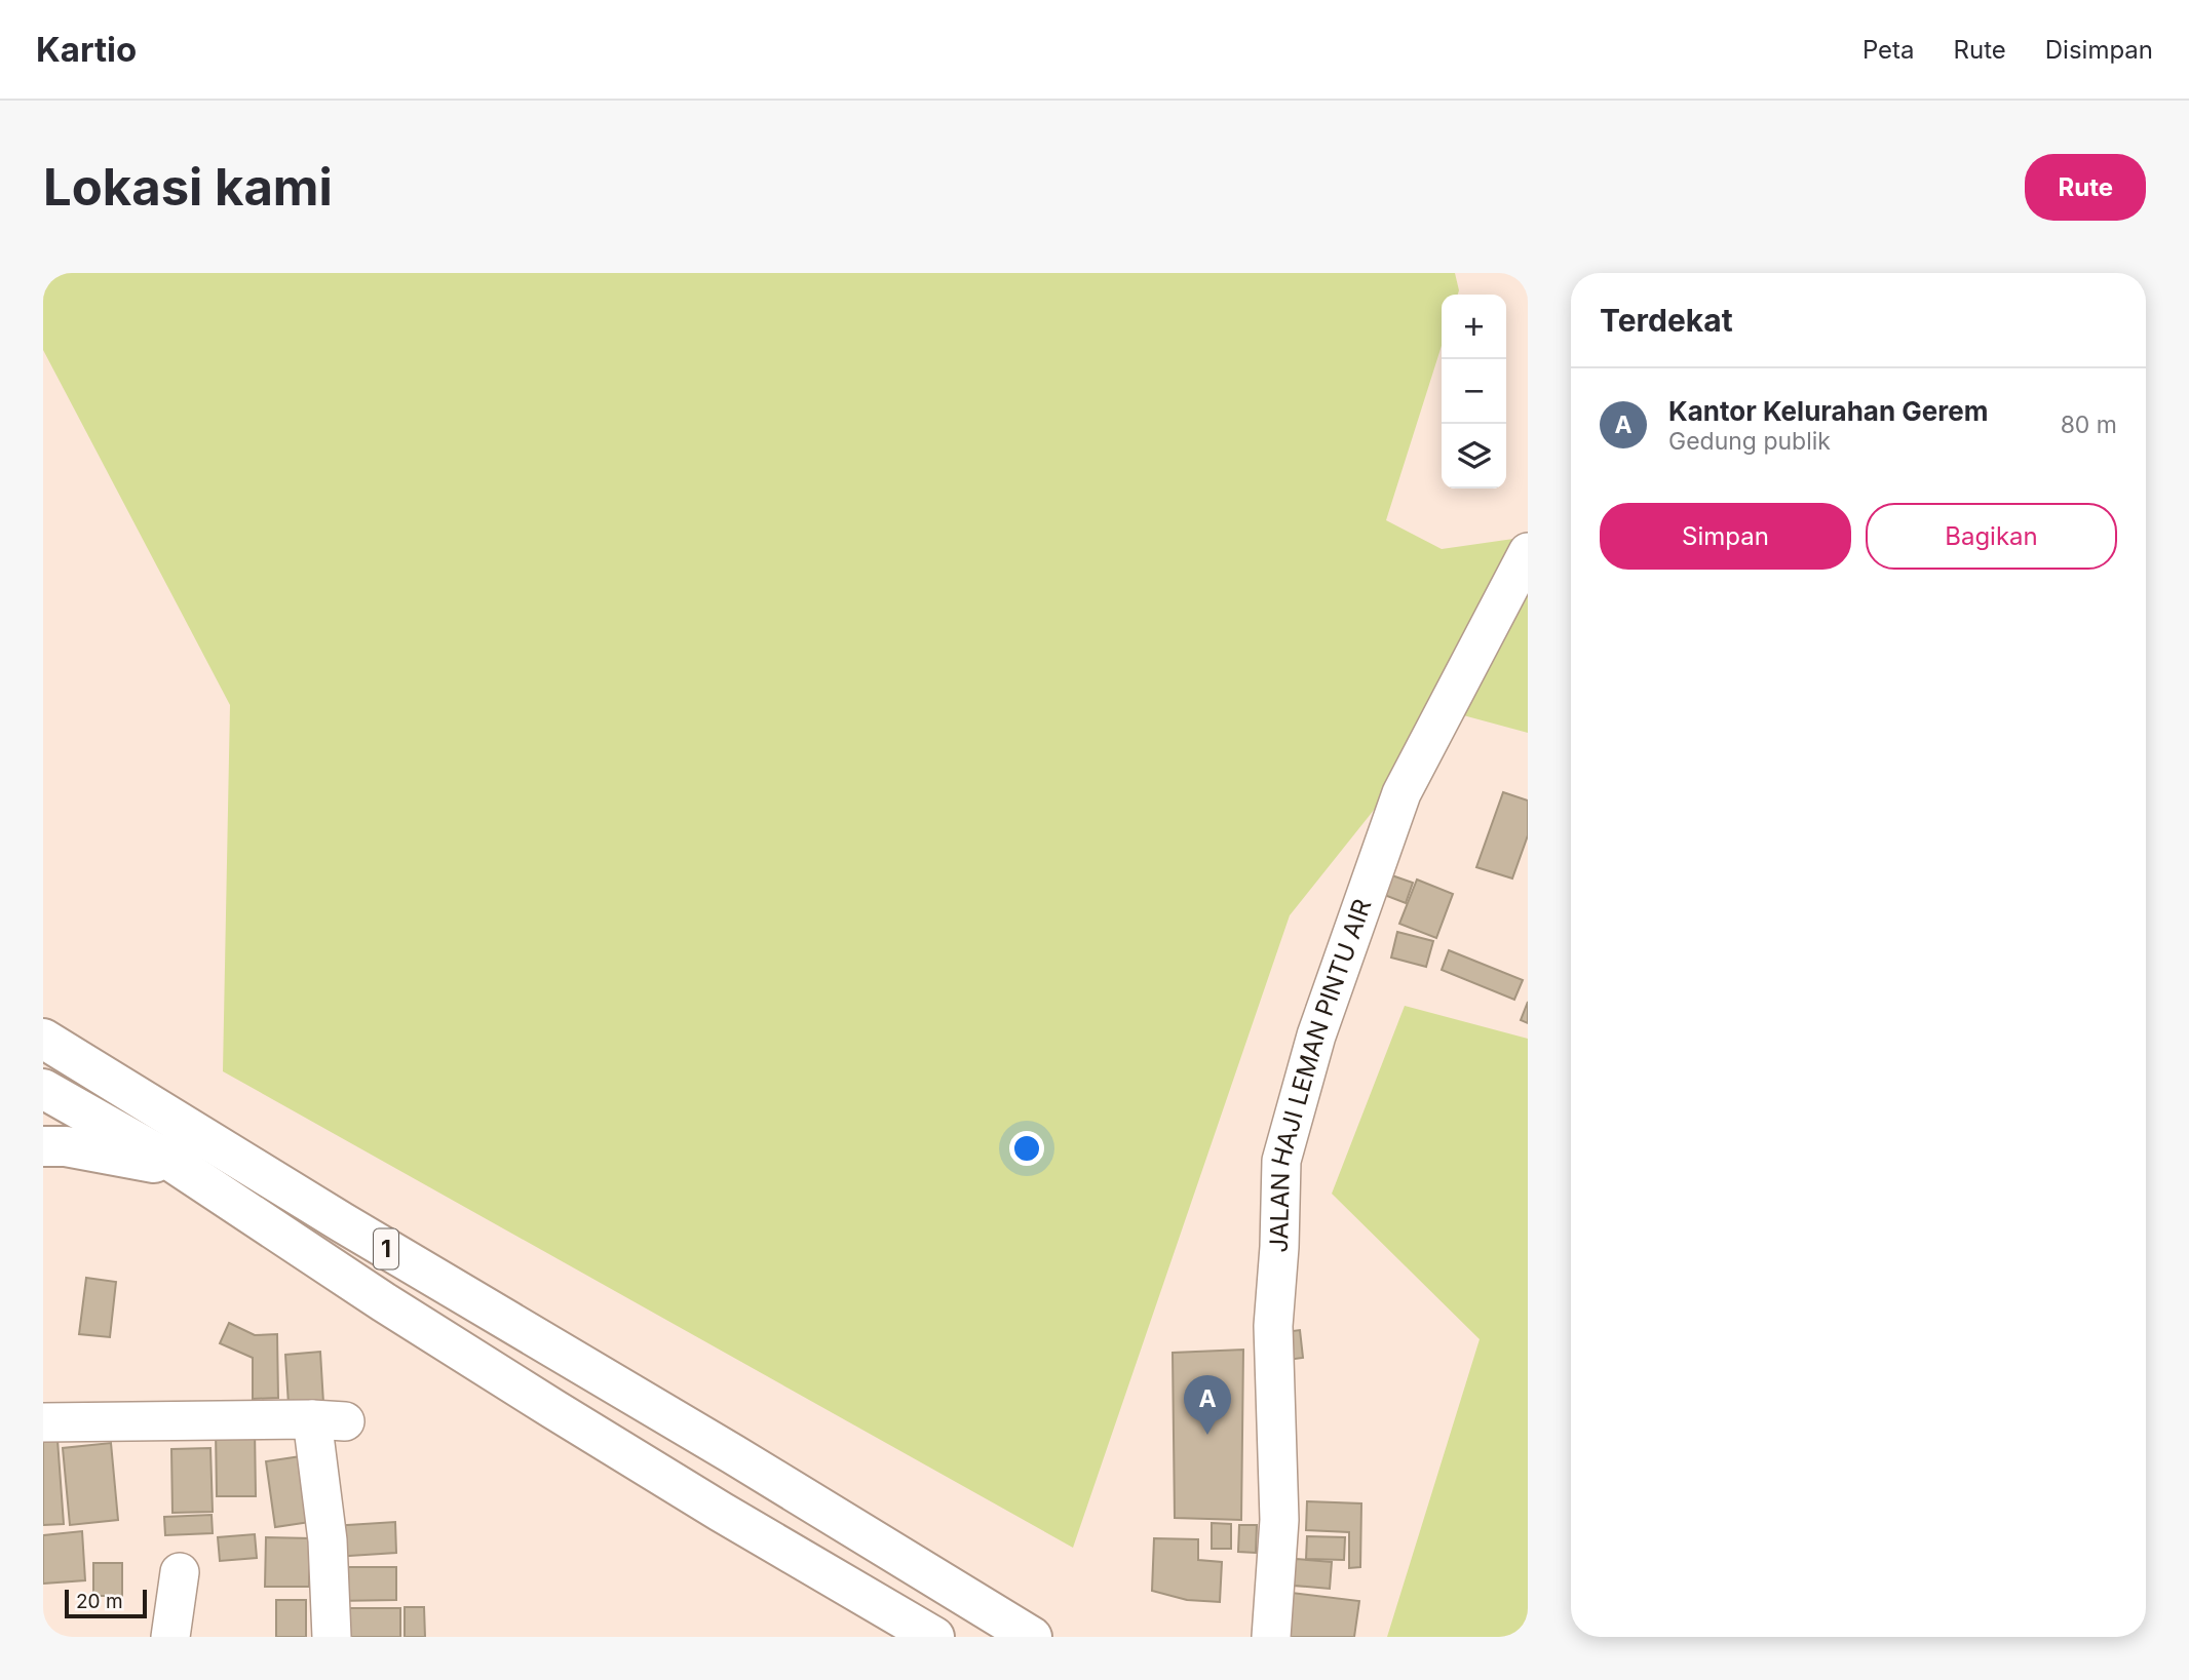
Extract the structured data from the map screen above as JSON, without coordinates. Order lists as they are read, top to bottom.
{
  "streets": {
    "highway": ["1"],
    "street": ["JALAN HAJI LEMAN PINTU AIR"]
  },
  "scale_bar": "20 m",
  "page": {
    "header": "Kartio",
    "nav": ["Peta", "Rute", "Disimpan"],
    "buttons": [
      "Rute",
      ["Simpan", "Bagikan"]
    ],
    "title": "Lokasi kami",
    "heading": "Terdekat",
    "map_buttons": ["+", "−"],
    "list": [
      {
        "mark": "A",
        "name": "Kantor Kelurahan Gerem",
        "note": "Gedung publik",
        "value": "80 m"
      }
    ],
    "pins": "A",
    "scale": "20 m"
  }
}
